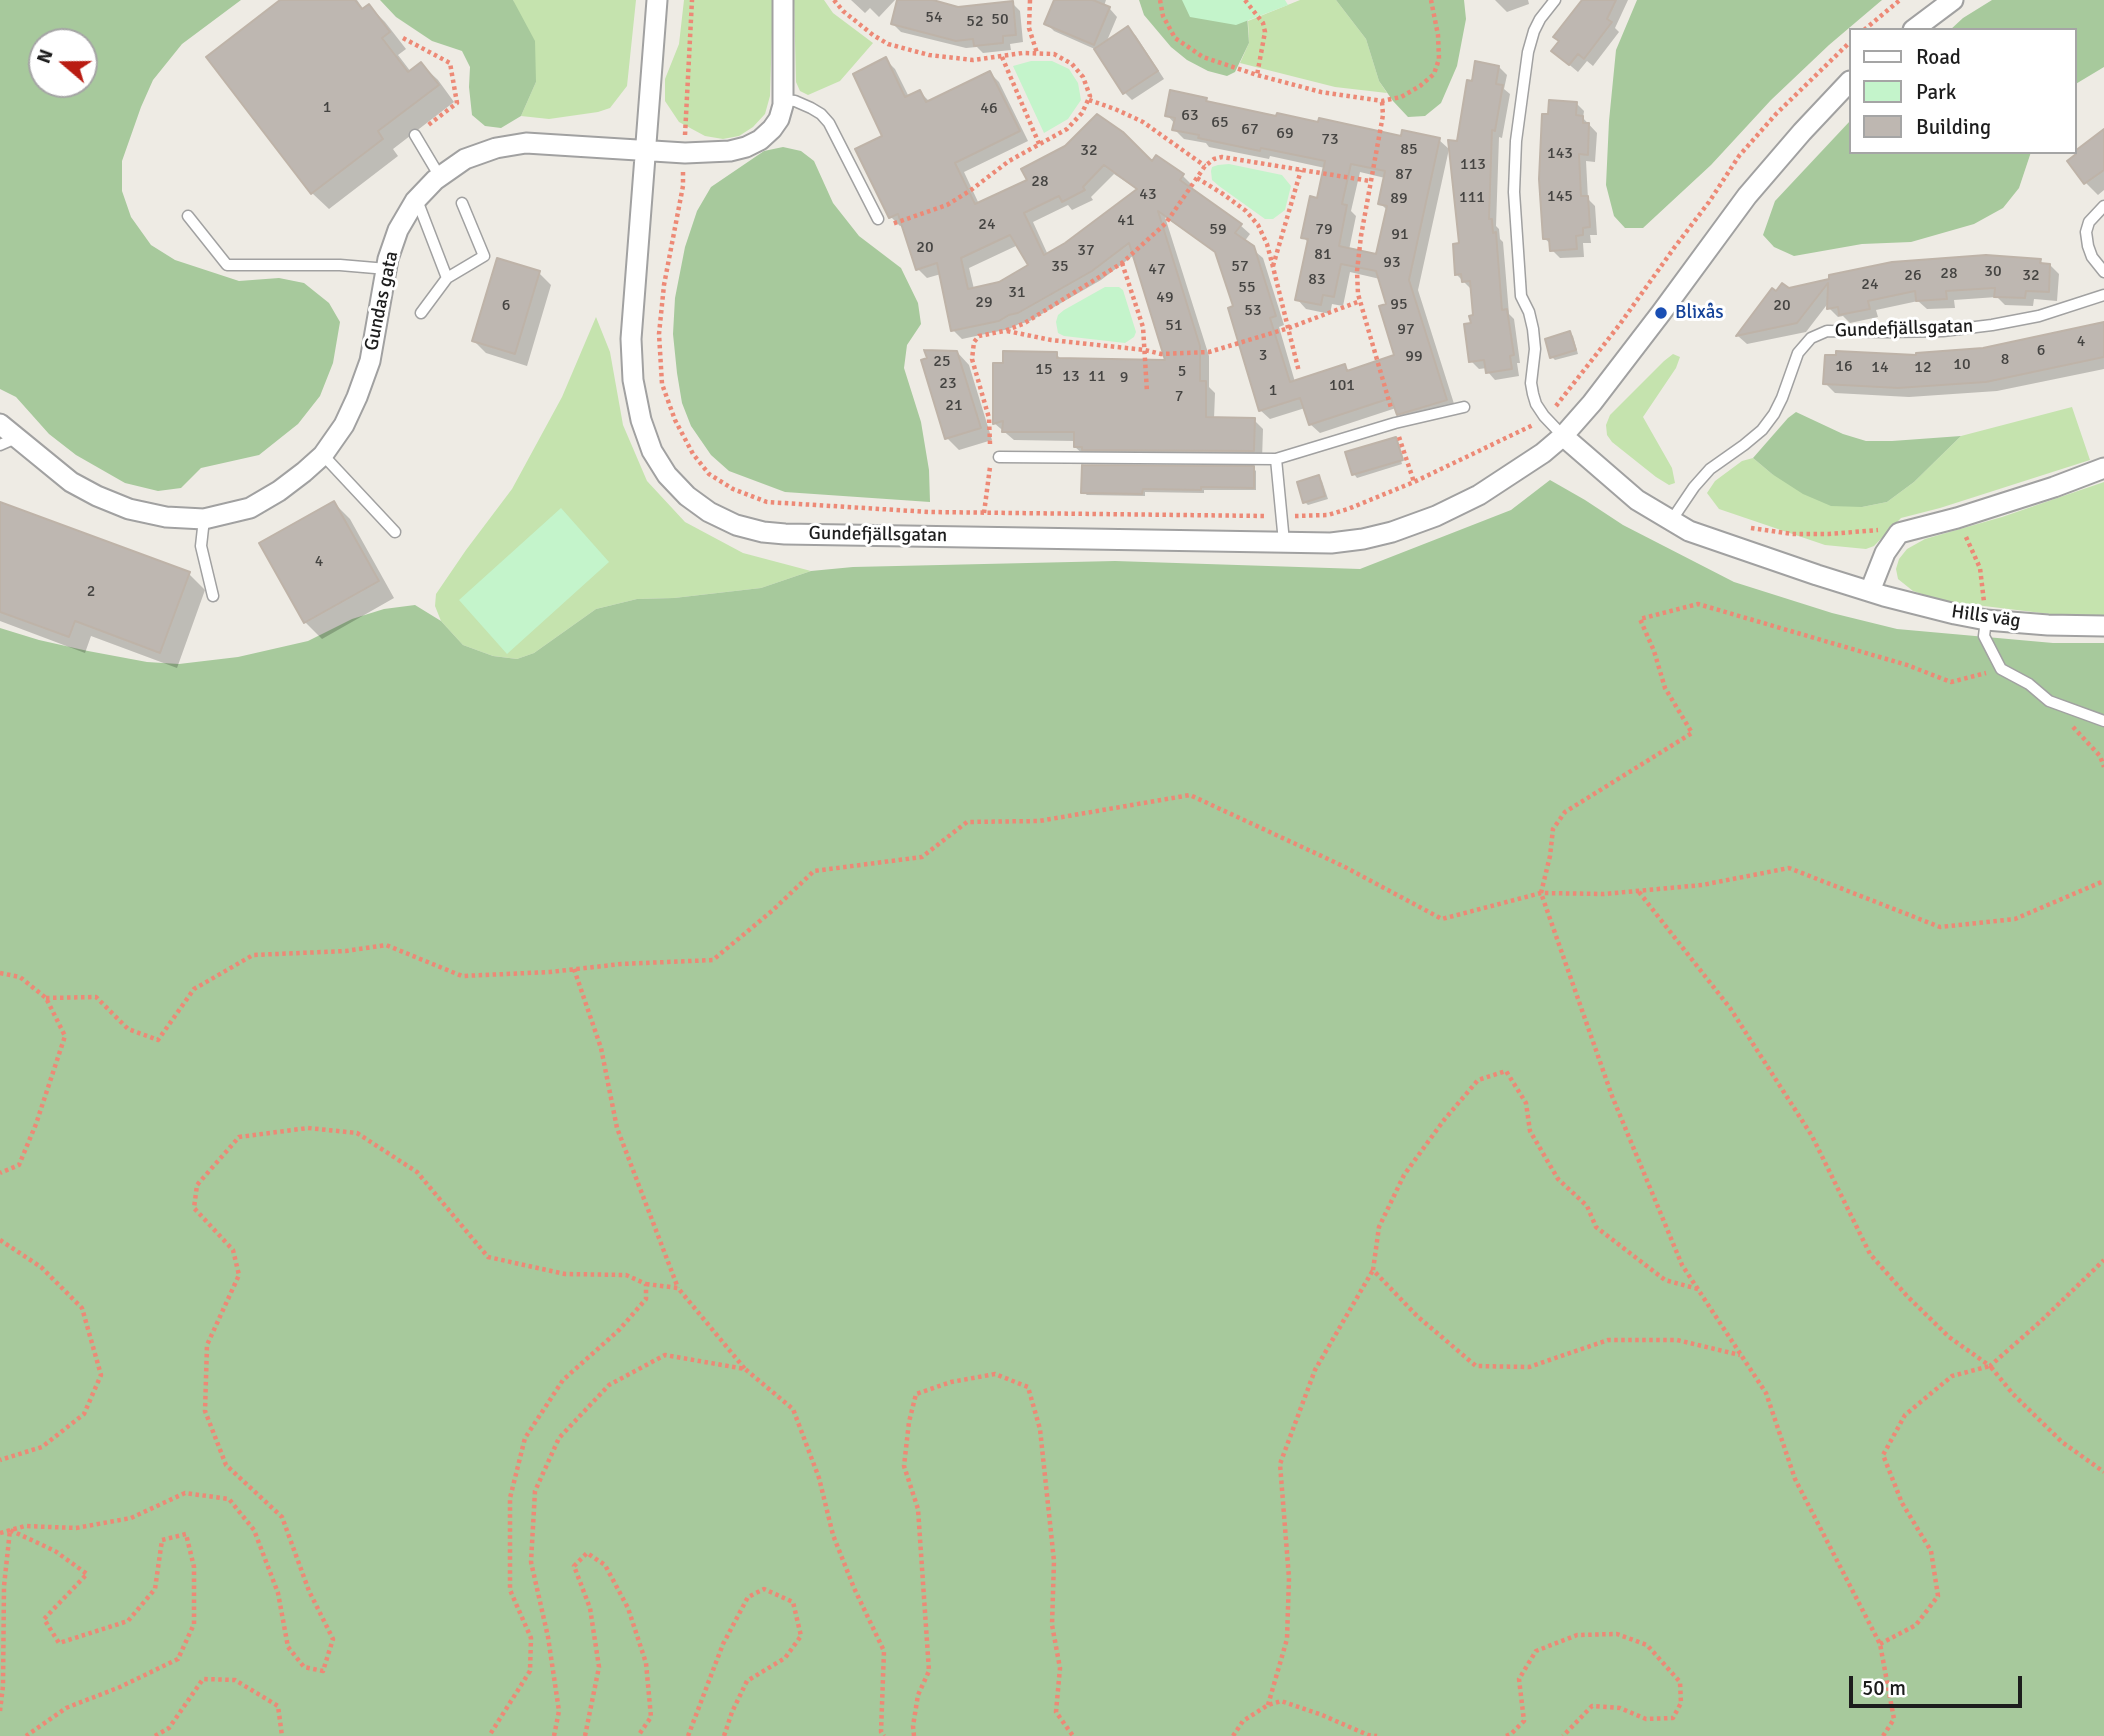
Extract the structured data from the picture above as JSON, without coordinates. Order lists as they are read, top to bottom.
{
  "streets": {
    "street": ["Gundas gata", "Gundefjällsgatan", "Hills väg"]
  },
  "crossings": [
    ["Gundas gata", "Gundefjällsgatan"]
  ],
  "places": ["Blixås"],
  "house_numbers": [
    "54",
    "50",
    "52",
    "1",
    "46",
    "63",
    "65",
    "67",
    "69",
    "73",
    "85",
    "32",
    "143",
    "113",
    "87",
    "28",
    "43",
    "145",
    "111",
    "89",
    "41",
    "24",
    "59",
    "79",
    "91",
    "20",
    "37",
    "81",
    "93",
    "35",
    "57",
    "47",
    "30",
    "28",
    "26",
    "32",
    "83",
    "24",
    "55",
    "31",
    "49",
    "29",
    "95",
    "6",
    "20",
    "53",
    "51",
    "97",
    "4",
    "6",
    "3",
    "99",
    "8",
    "25",
    "10",
    "16",
    "14",
    "12",
    "15",
    "5",
    "13",
    "11",
    "9",
    "23",
    "101",
    "1",
    "7",
    "21",
    "4",
    "2"
  ],
  "legend": ["Road", "Park", "Building"],
  "scale_bar": "50 m",
  "north": "left"
}
